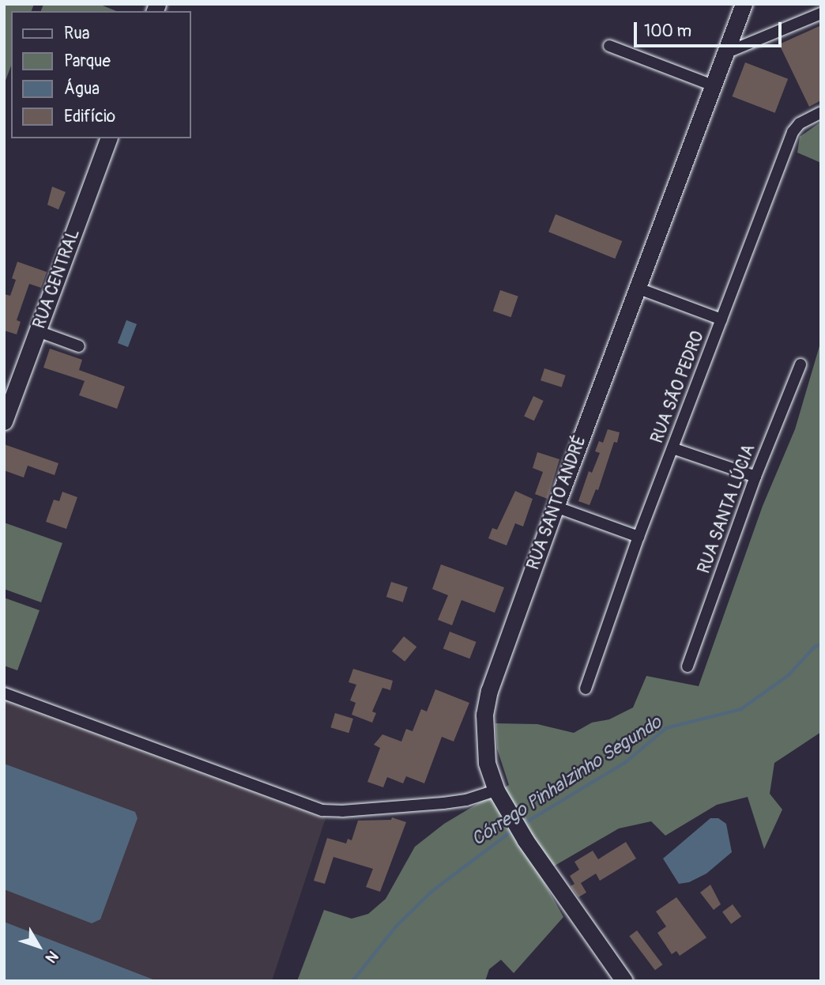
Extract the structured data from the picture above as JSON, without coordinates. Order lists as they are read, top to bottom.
{
  "streets": {
    "street": [
      "RUA CENTRAL",
      "RUA SÃO PEDRO",
      "RUA SANTO ANDRÉ",
      "RUA SANTA LÚCIA"
    ]
  },
  "water": ["Córrego Pinhalzinho Segundo"],
  "legend": [
    "Rua",
    "Parque",
    "Água",
    "Edifício"
  ],
  "scale_bar": "100 m",
  "north": "bottom right"
}
